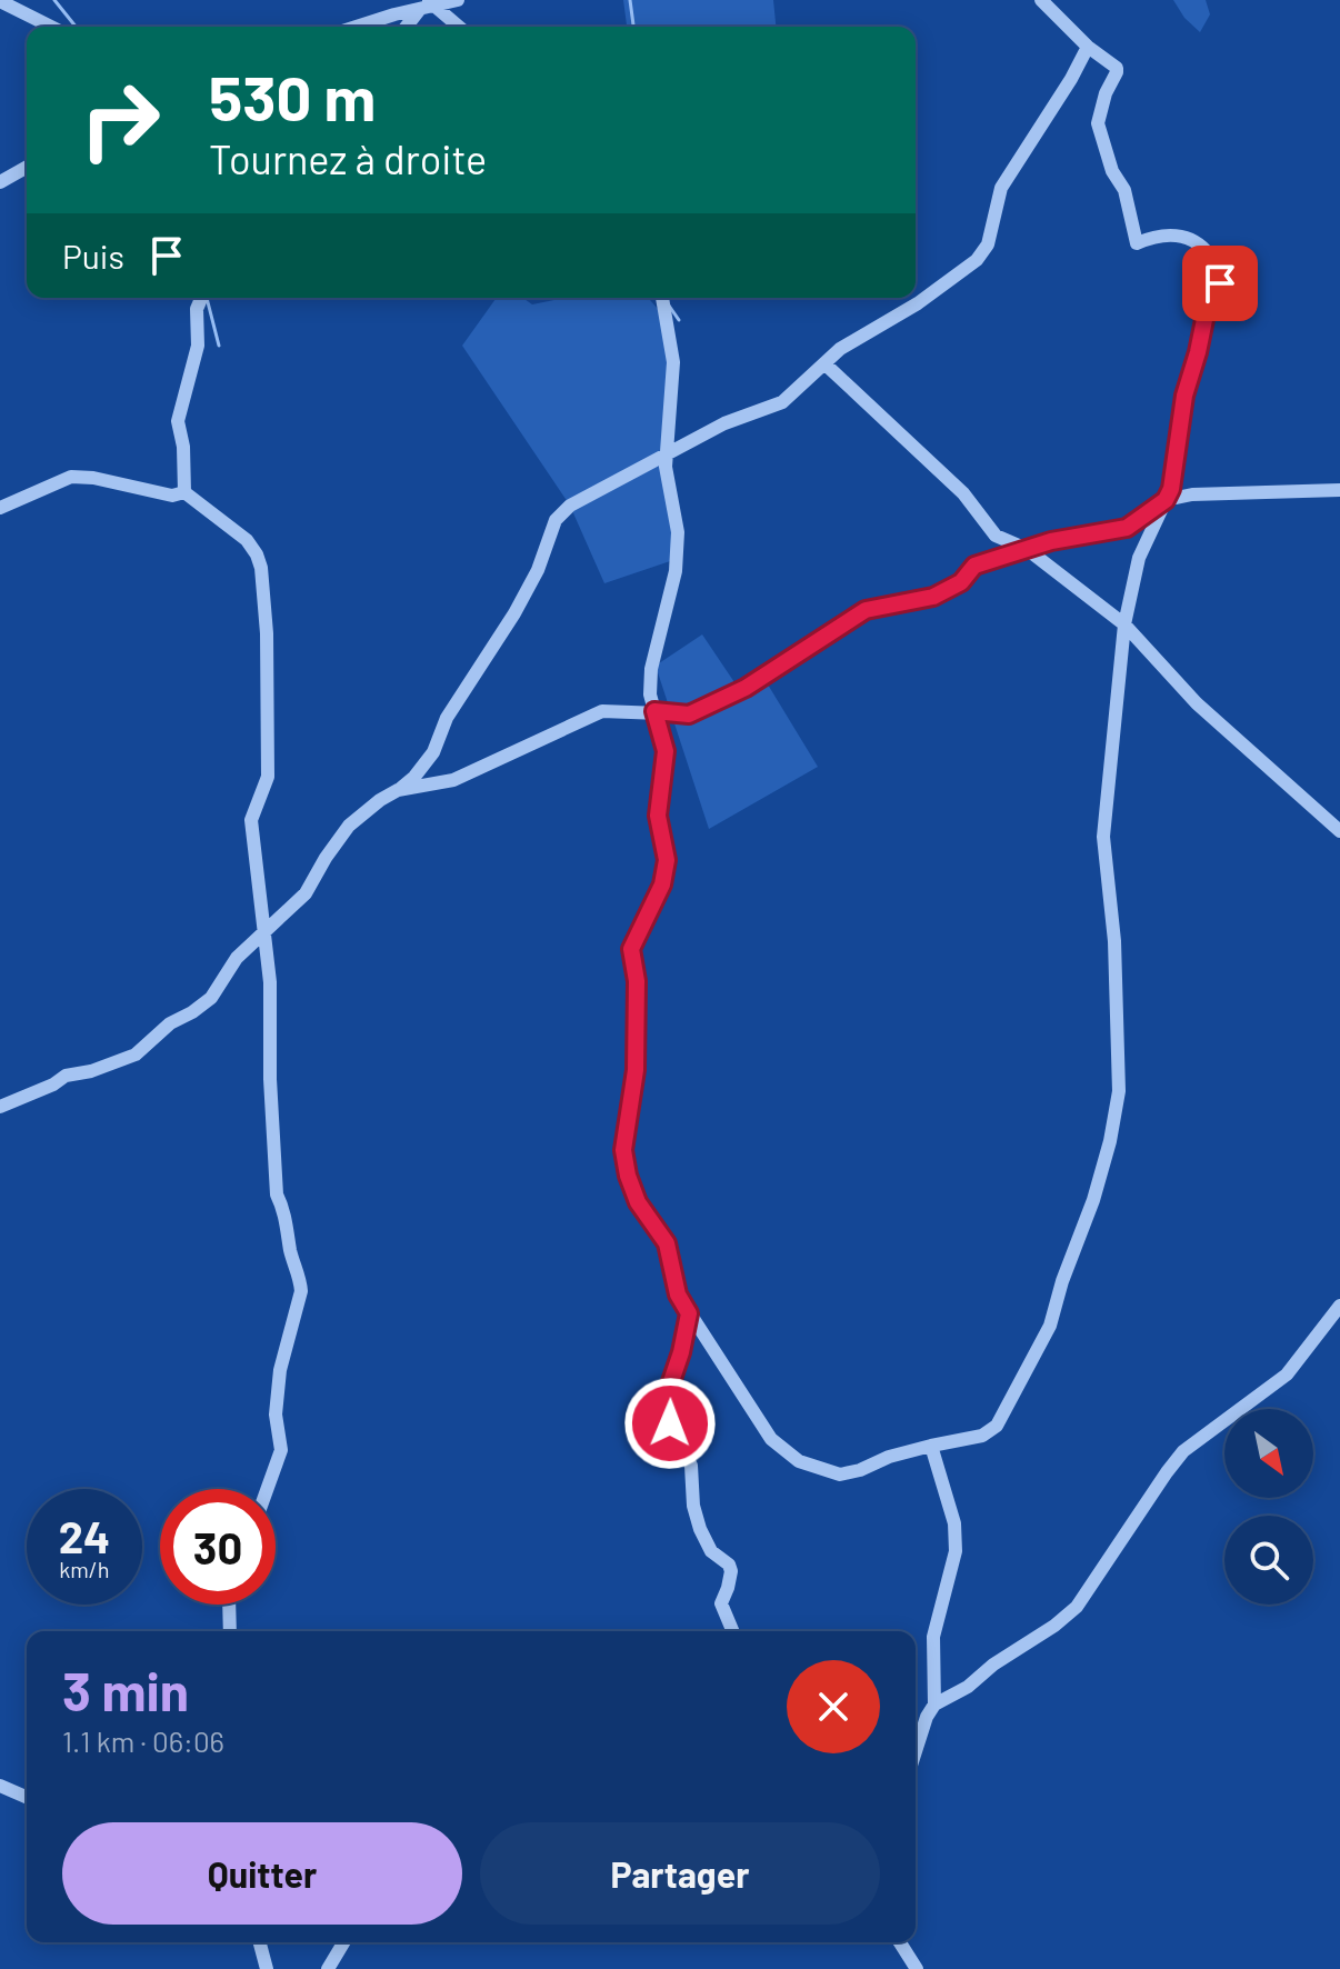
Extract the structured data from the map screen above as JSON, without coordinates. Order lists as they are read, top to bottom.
{
  "north": "bottom right",
  "page": {
    "turn": ["530 m", "Tournez à droite"],
    "then": "Puis",
    "speed": "24 km/h",
    "limit": "30",
    "heading": ["3 min", "1.1 km · 06:06"],
    "buttons": ["Quitter", "Partager"]
  }
}
